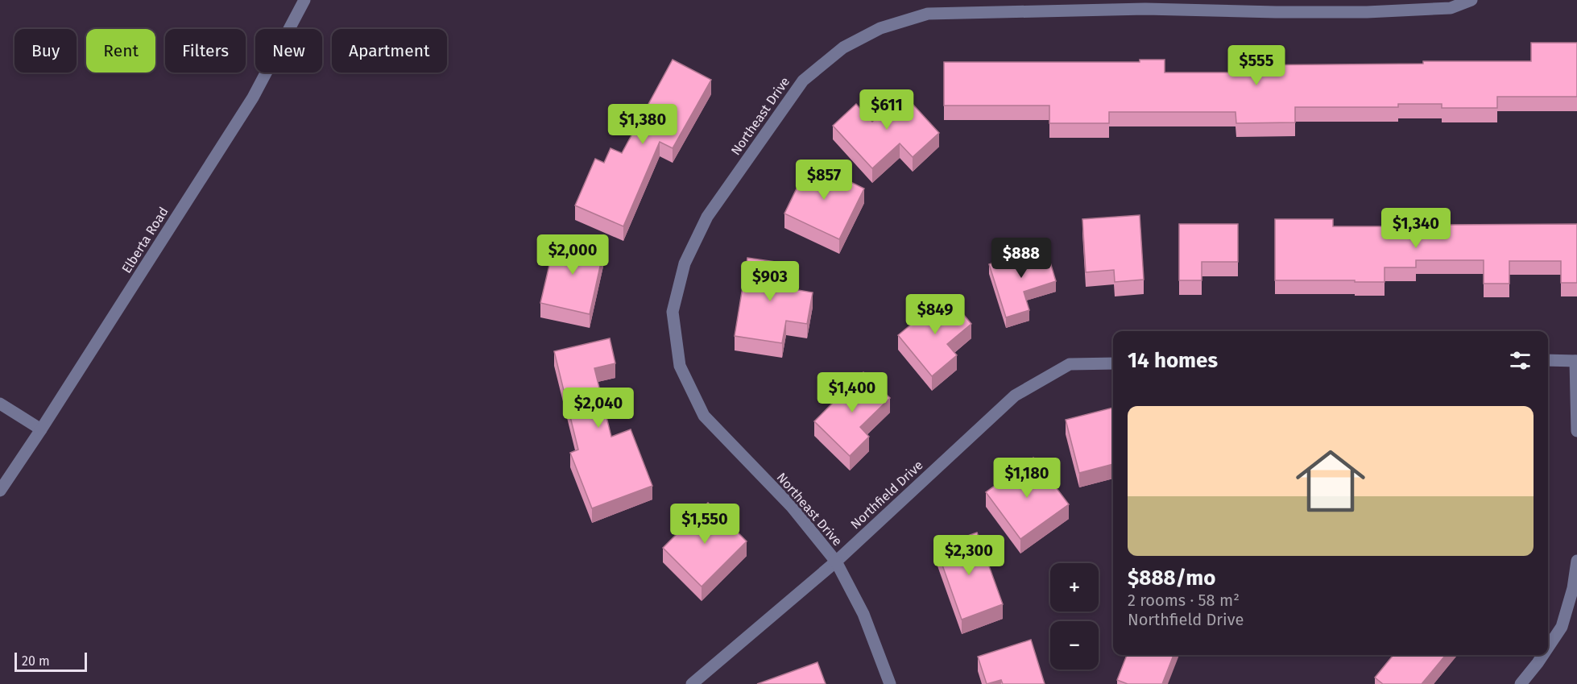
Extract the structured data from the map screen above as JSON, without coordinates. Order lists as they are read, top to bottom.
{
  "streets": {
    "street": ["Northeast Drive", "Elberta Road", "Northfield Drive"]
  },
  "crossings": [
    ["Northeast Drive", "Northfield Drive"]
  ],
  "scale_bar": "20 m",
  "page": {
    "chip": [
      "Buy",
      "Rent",
      "Filters",
      "New",
      "Apartment"
    ],
    "price": [
      "$555",
      "$611",
      "$1,380",
      "$857",
      "$1,340",
      "$2,000",
      "$888",
      "$903",
      "$849",
      "$1,400",
      "$2,040",
      "$1,180",
      "$1,550",
      "$2,300"
    ],
    "heading": "14 homes",
    "list": [
      {
        "name": "$888/mo",
        "note": "2 rooms · 58 m² · Northfield Drive"
      }
    ],
    "map_buttons": ["+", "−"],
    "scale": "20 m"
  }
}
